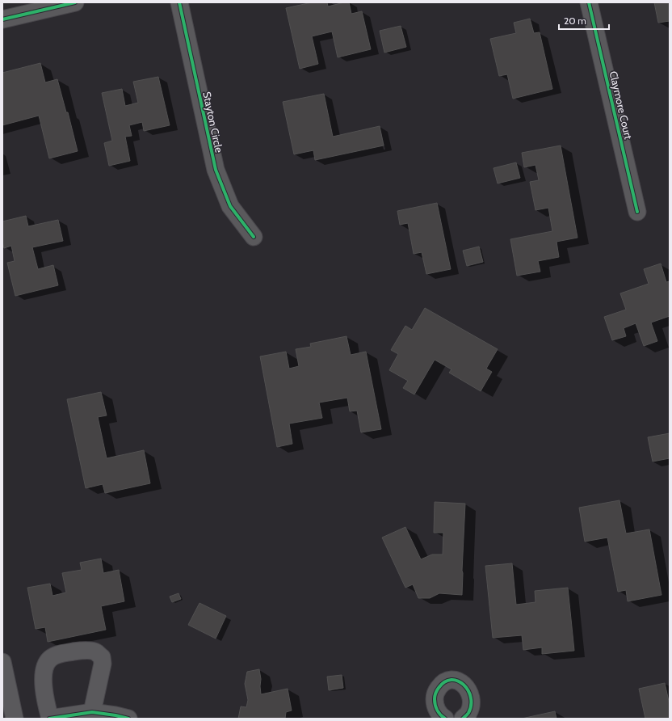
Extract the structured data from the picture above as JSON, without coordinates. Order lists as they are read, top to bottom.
{
  "streets": {
    "street": ["Claymore Court", "Stayton Circle"]
  },
  "scale_bar": "20 m"
}
